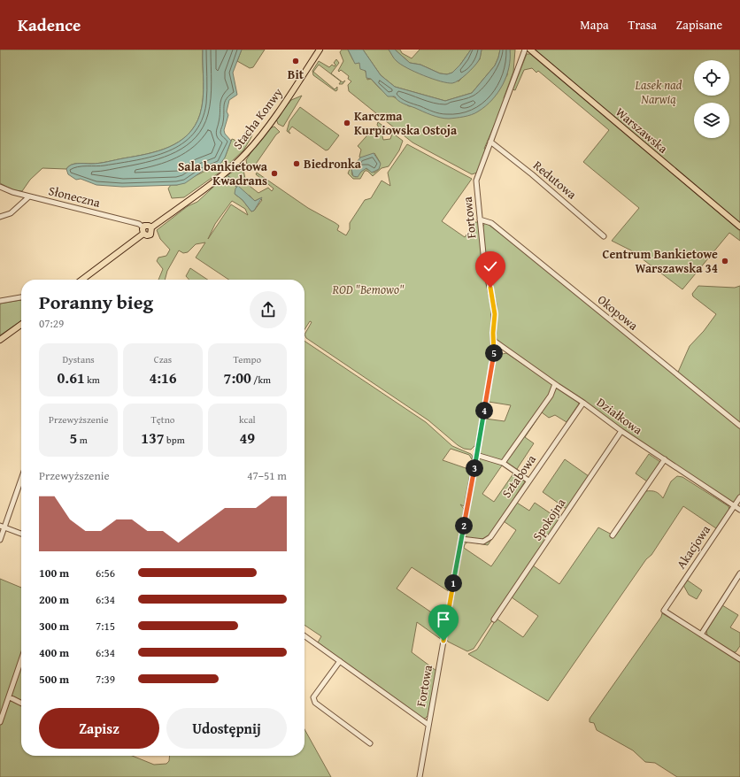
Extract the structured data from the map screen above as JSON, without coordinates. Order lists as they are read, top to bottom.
{
  "streets": {
    "main road": ["Stacha Konwy", "Warszawska"],
    "street": [
      "Redutowa",
      "Słoneczna",
      "Fortowa",
      "Okopowa",
      "Działkowa",
      "Sztabowa",
      "Spokojna",
      "Akacjowa"
    ]
  },
  "crossings": [
    ["Stacha Konwy", "Słoneczna"],
    ["Redutowa", "Fortowa"],
    ["Fortowa", "Okopowa"],
    ["Fortowa", "Działkowa"],
    ["Fortowa", "Sztabowa"],
    ["Działkowa", "Sztabowa"],
    ["Działkowa", "Spokojna"],
    ["Działkowa", "Akacjowa"]
  ],
  "parks": ["Lasek nad Narwią", "ROD \"Bemowo\""],
  "places": [
    "Bit",
    "Karczma Kurpiowska Ostoja",
    "Biedronka",
    "Sala bankietowa Kwadrans",
    "Centrum Bankietowe Warszawska 34"
  ],
  "page": {
    "header": "Kadence",
    "nav": ["Mapa", "Trasa", "Zapisane"],
    "heading": ["Poranny bieg", "07:29"],
    "stats": [
      ["Dystans", "0.61 km"],
      ["Czas", "4:16"],
      ["Tempo", "7:00 /km"],
      ["Przewyższenie", "5 m"],
      ["Tętno", "137 bpm"],
      ["kcal", "49"]
    ],
    "pins": [
      "5",
      "4",
      "3",
      "2",
      "1"
    ],
    "chart": ["Przewyższenie", "47–51 m"],
    "list": [
      {
        "name": "100 m",
        "note": "6:56"
      },
      {
        "name": "200 m",
        "note": "6:34"
      },
      {
        "name": "300 m",
        "note": "7:15"
      },
      {
        "name": "400 m",
        "note": "6:34"
      },
      {
        "name": "500 m",
        "note": "7:39"
      }
    ],
    "buttons": ["Zapisz", "Udostępnij"]
  }
}
